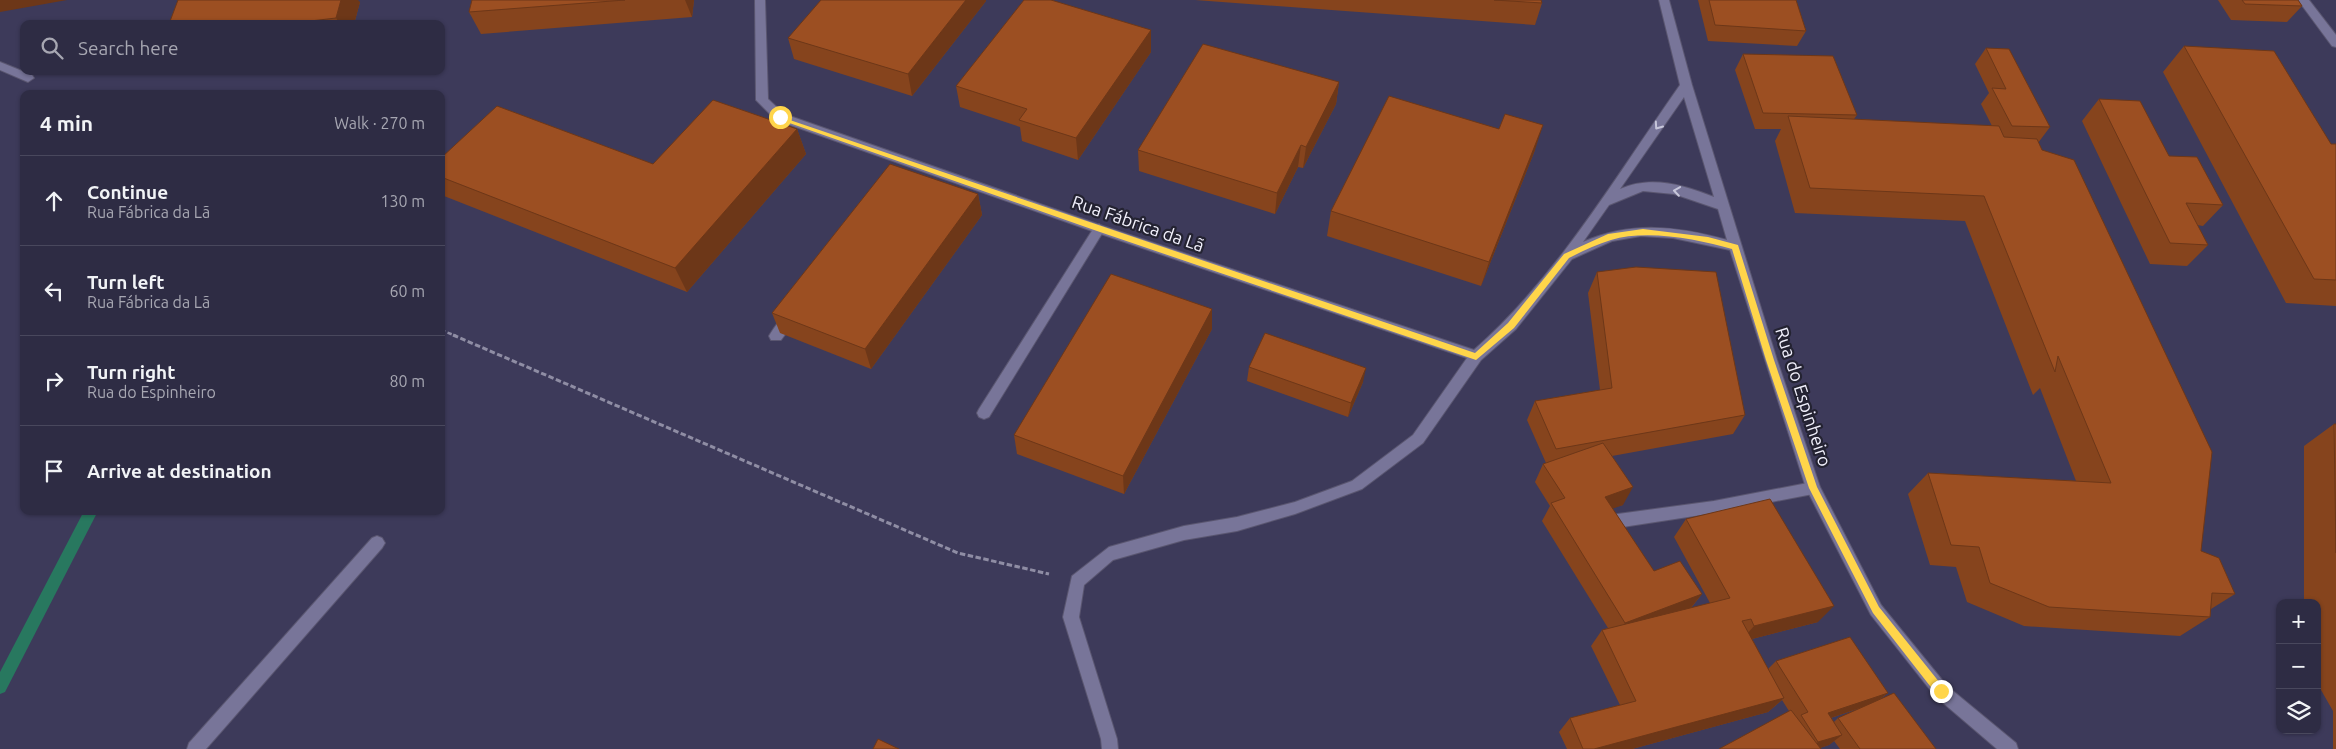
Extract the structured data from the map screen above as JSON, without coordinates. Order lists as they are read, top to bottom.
{
  "streets": {
    "street": ["Rua Fábrica da Lã", "Rua do Espinheiro"]
  },
  "page": {
    "search": "Search here",
    "heading": ["4 min", "Walk · 270 m"],
    "list": [
      ["Continue", "Rua Fábrica da Lã", "130 m"],
      ["Turn left", "Rua Fábrica da Lã", "60 m"],
      ["Turn right", "Rua do Espinheiro", "80 m"],
      "Arrive at destination"
    ],
    "map_buttons": ["+", "−"]
  }
}
